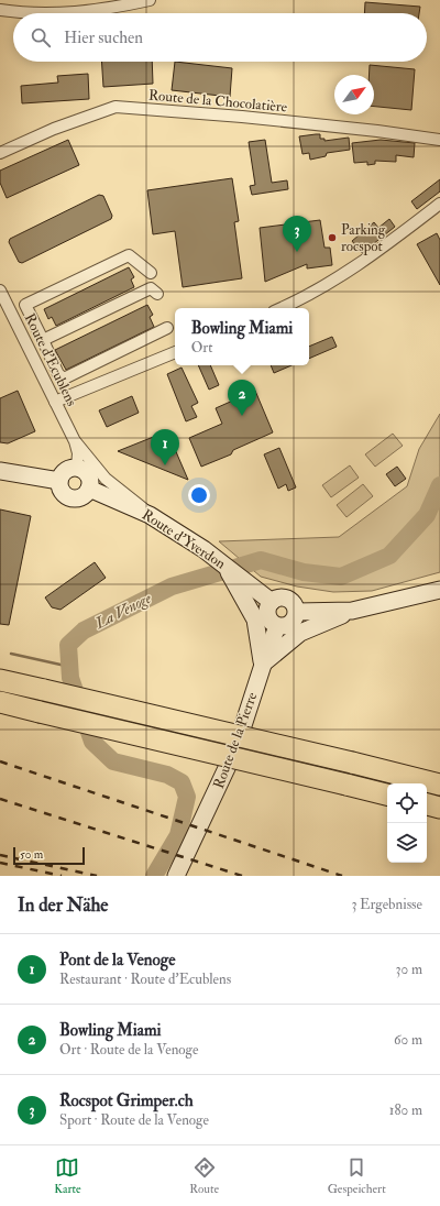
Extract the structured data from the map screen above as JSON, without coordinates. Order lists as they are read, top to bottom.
{
  "streets": {
    "main road": ["Route d'Yverdon", "Route de la Pierre"],
    "street": ["Route de la Chocolatière", "Route d'Ecublens"]
  },
  "crossings": [
    ["Route d'Ecublens", "Route d'Yverdon"],
    ["Route d'Yverdon", "Route de la Pierre"]
  ],
  "water": ["La Venoge"],
  "places": ["Parking rocspot"],
  "scale_bar": "50 m",
  "north": "top right",
  "page": {
    "search": "Hier suchen",
    "pins": ["3", "2", "1"],
    "popup": ["Bowling Miami", "Ort"],
    "scale": "50 m",
    "heading": ["In der Nähe", "3 Ergebnisse"],
    "list": [
      {
        "mark": "1",
        "name": "Pont de la Venoge",
        "note": "Restaurant · Route d'Ecublens",
        "value": "30 m"
      },
      {
        "mark": "2",
        "name": "Bowling Miami",
        "note": "Ort · Route de la Venoge",
        "value": "60 m"
      },
      {
        "mark": "3",
        "name": "Rocspot Grimper.ch",
        "note": "Sport · Route de la Venoge",
        "value": "180 m"
      }
    ],
    "nav": ["Karte", "Route", "Gespeichert"]
  }
}
